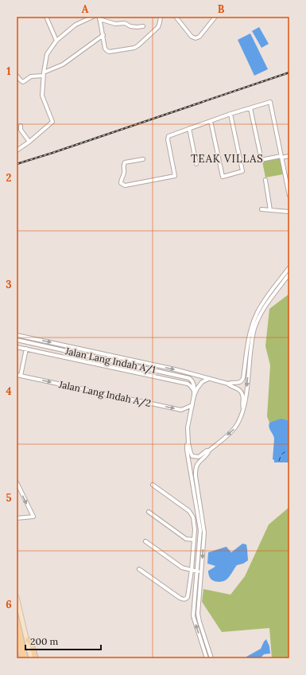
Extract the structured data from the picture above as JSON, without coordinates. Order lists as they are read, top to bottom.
{
  "streets": {
    "street": ["Jalan Lang Indah A/1", "Jalan Lang Indah A/2"]
  },
  "one_way": ["Jalan Lang Indah A/2"],
  "districts": ["TEAK VILLAS"],
  "scale_bar": "200 m",
  "grid": {
    "columns": ["A", "B"],
    "rows": [
      "1",
      "2",
      "3",
      "4",
      "5",
      "6"
    ]
  }
}
